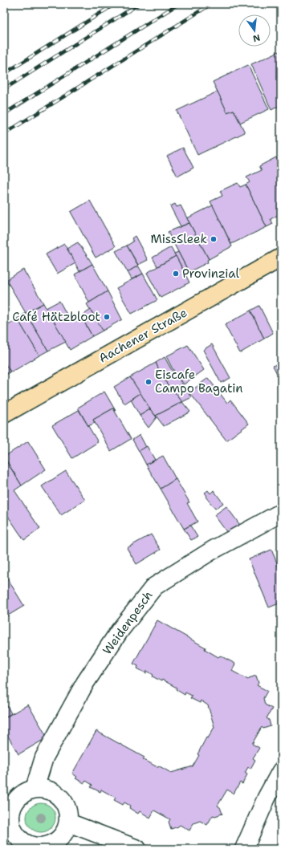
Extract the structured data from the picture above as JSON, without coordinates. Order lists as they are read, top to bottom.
{
  "streets": {
    "main road": ["Aachener Straße"],
    "street": ["Weidenpesch"]
  },
  "places": [
    "MissSleek",
    "Provinzial",
    "Café Hätzbloot",
    "Eiscafe Campo Bagatin"
  ],
  "north": "bottom"
}
